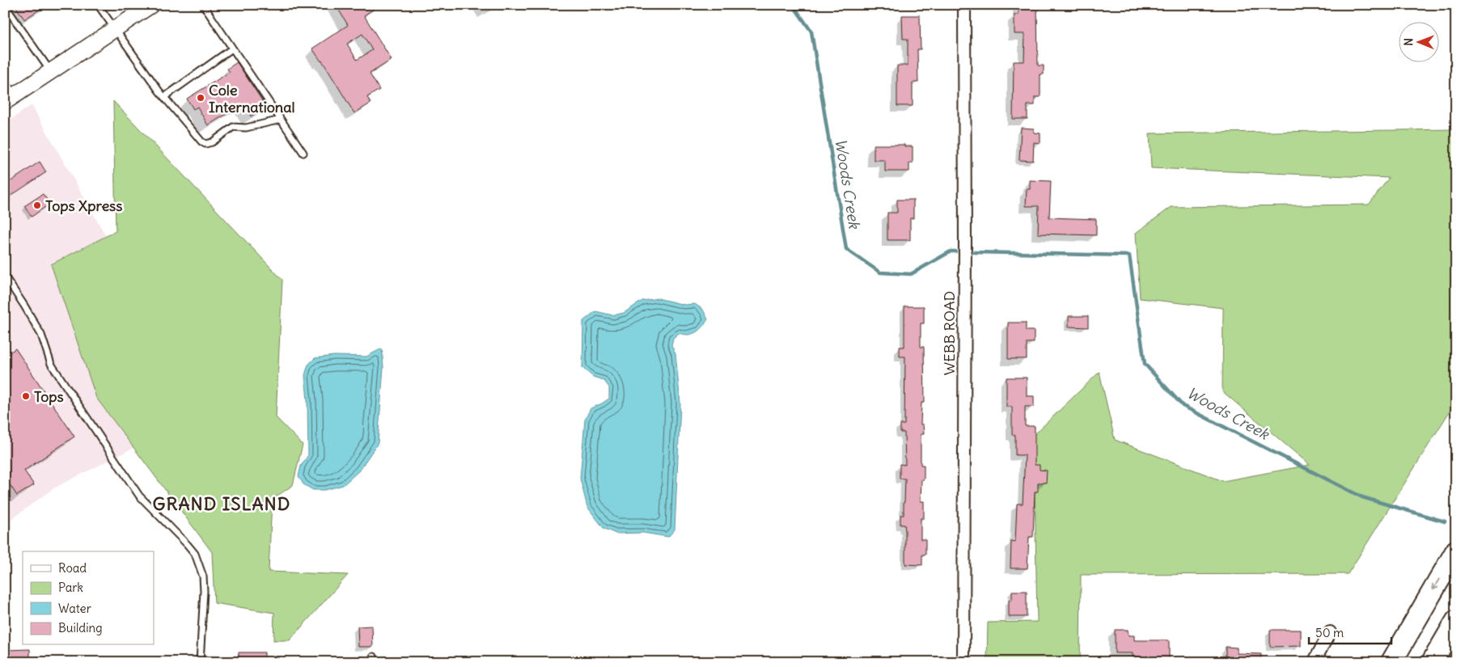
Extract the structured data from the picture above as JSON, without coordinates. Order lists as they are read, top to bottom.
{
  "streets": {
    "street": ["WEBB ROAD"]
  },
  "districts": ["GRAND ISLAND"],
  "water": ["Woods Creek"],
  "places": ["Cole International", "Tops Xpress", "Tops"],
  "legend": [
    "Road",
    "Park",
    "Water",
    "Building"
  ],
  "scale_bar": "50 m",
  "north": "left"
}
